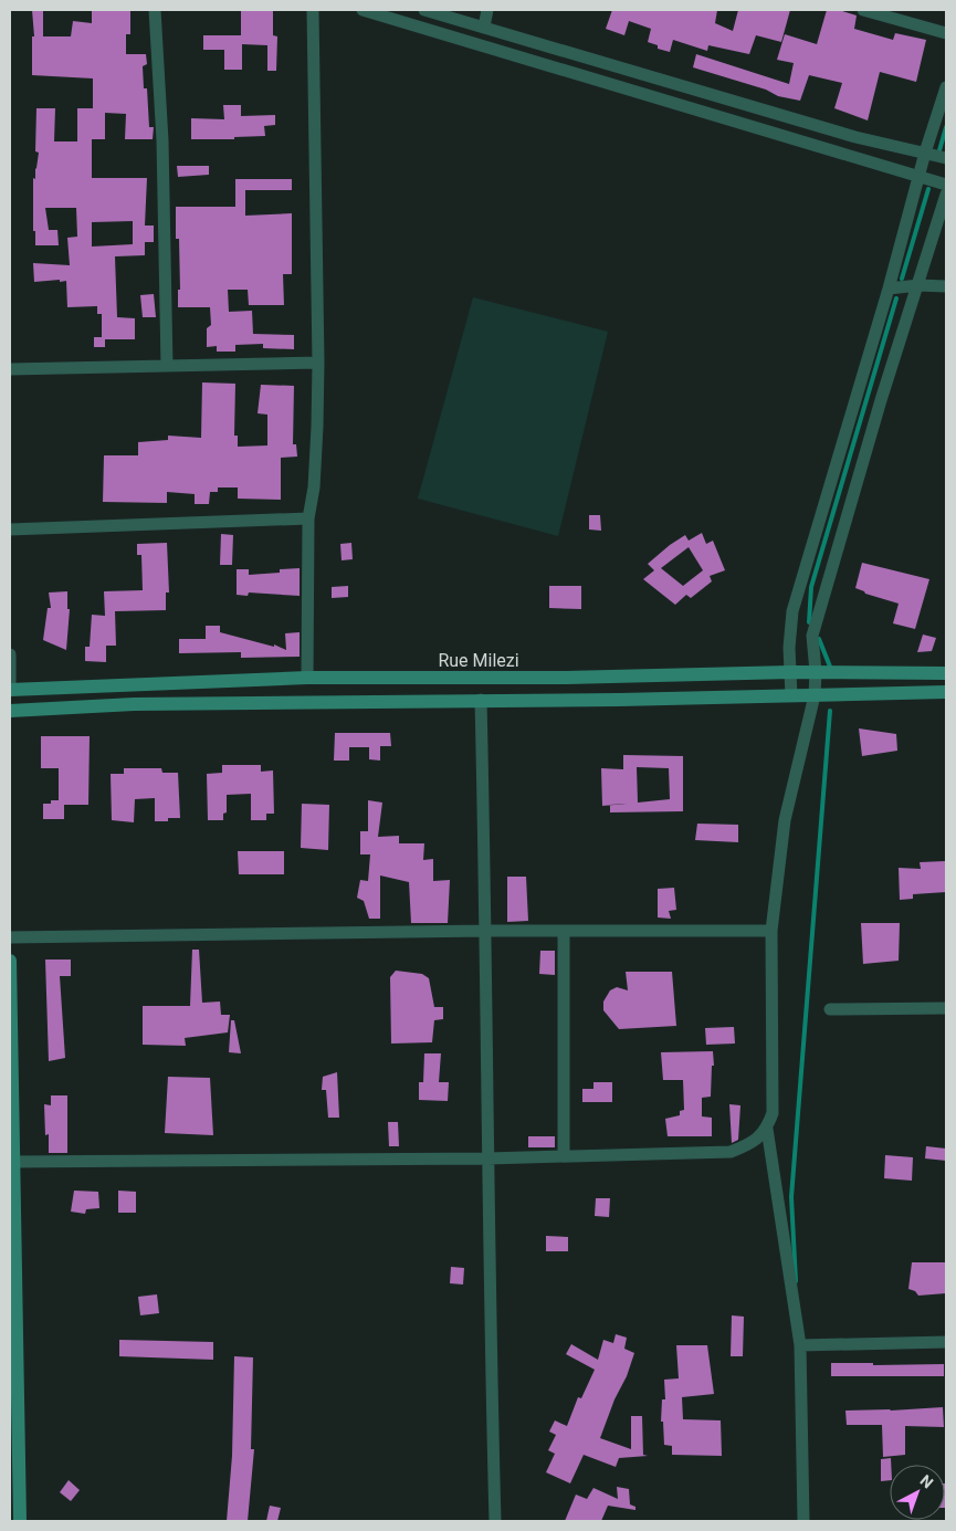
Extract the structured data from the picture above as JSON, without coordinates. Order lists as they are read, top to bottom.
{
  "streets": {
    "street": ["Rue Milezi"]
  },
  "north": "top right"
}
